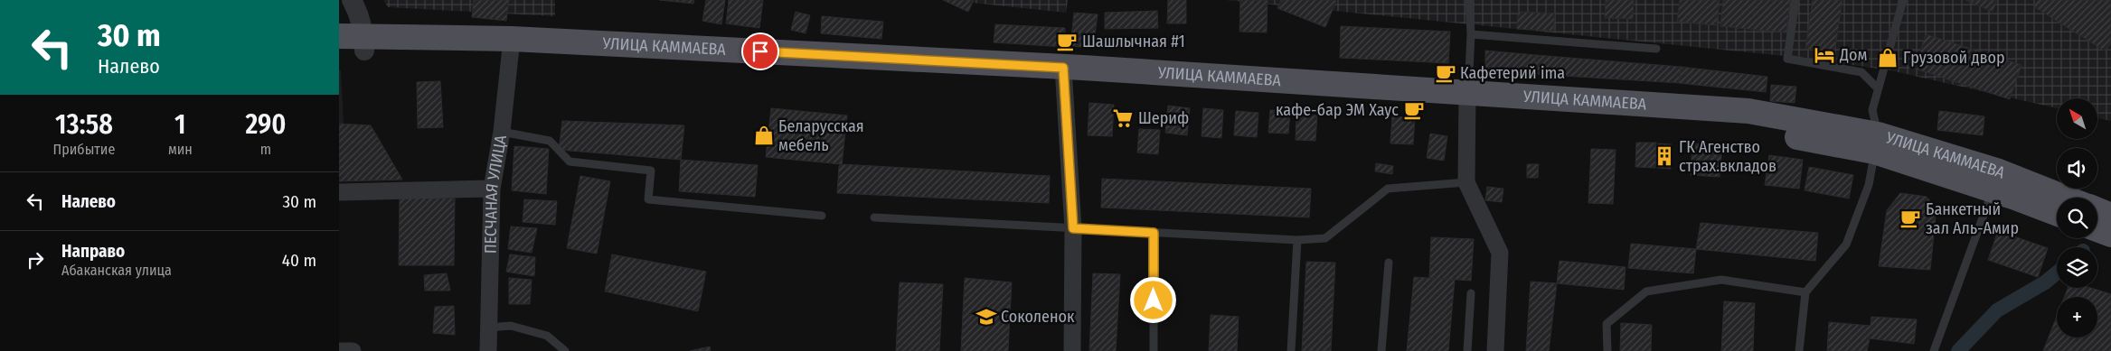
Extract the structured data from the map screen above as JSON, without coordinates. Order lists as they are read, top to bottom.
{
  "streets": {
    "main road": ["УЛИЦА КАММАЕВА"],
    "street": ["ПЕСЧАНАЯ УЛИЦА"]
  },
  "crossings": [
    ["УЛИЦА КАММАЕВА", "ПЕСЧАНАЯ УЛИЦА"]
  ],
  "places": {
    "cafe": [
      "Шашлычная #1",
      "Кафетерий ima",
      "кафе-бар ЭМ Хаус",
      "Банкетный зал Аль-Амир"
    ],
    "hotel": ["Дом"],
    "shop": ["Грузовой двор", "Беларусская мебель"],
    "supermarket": ["Шериф"],
    "building": ["ГК Агенство страх.вкладов"],
    "school or university": ["Соколенок"]
  },
  "north": "top left",
  "page": {
    "turn": ["30 m", "Налево"],
    "eta": [
      "13:58",
      "Прибытие",
      "1",
      "мин",
      "290",
      "m"
    ],
    "map_buttons": "+",
    "list": [
      {
        "name": "Налево",
        "value": "30 m"
      },
      {
        "name": "Направо",
        "note": "Абаканская улица",
        "value": "40 m"
      }
    ]
  }
}
